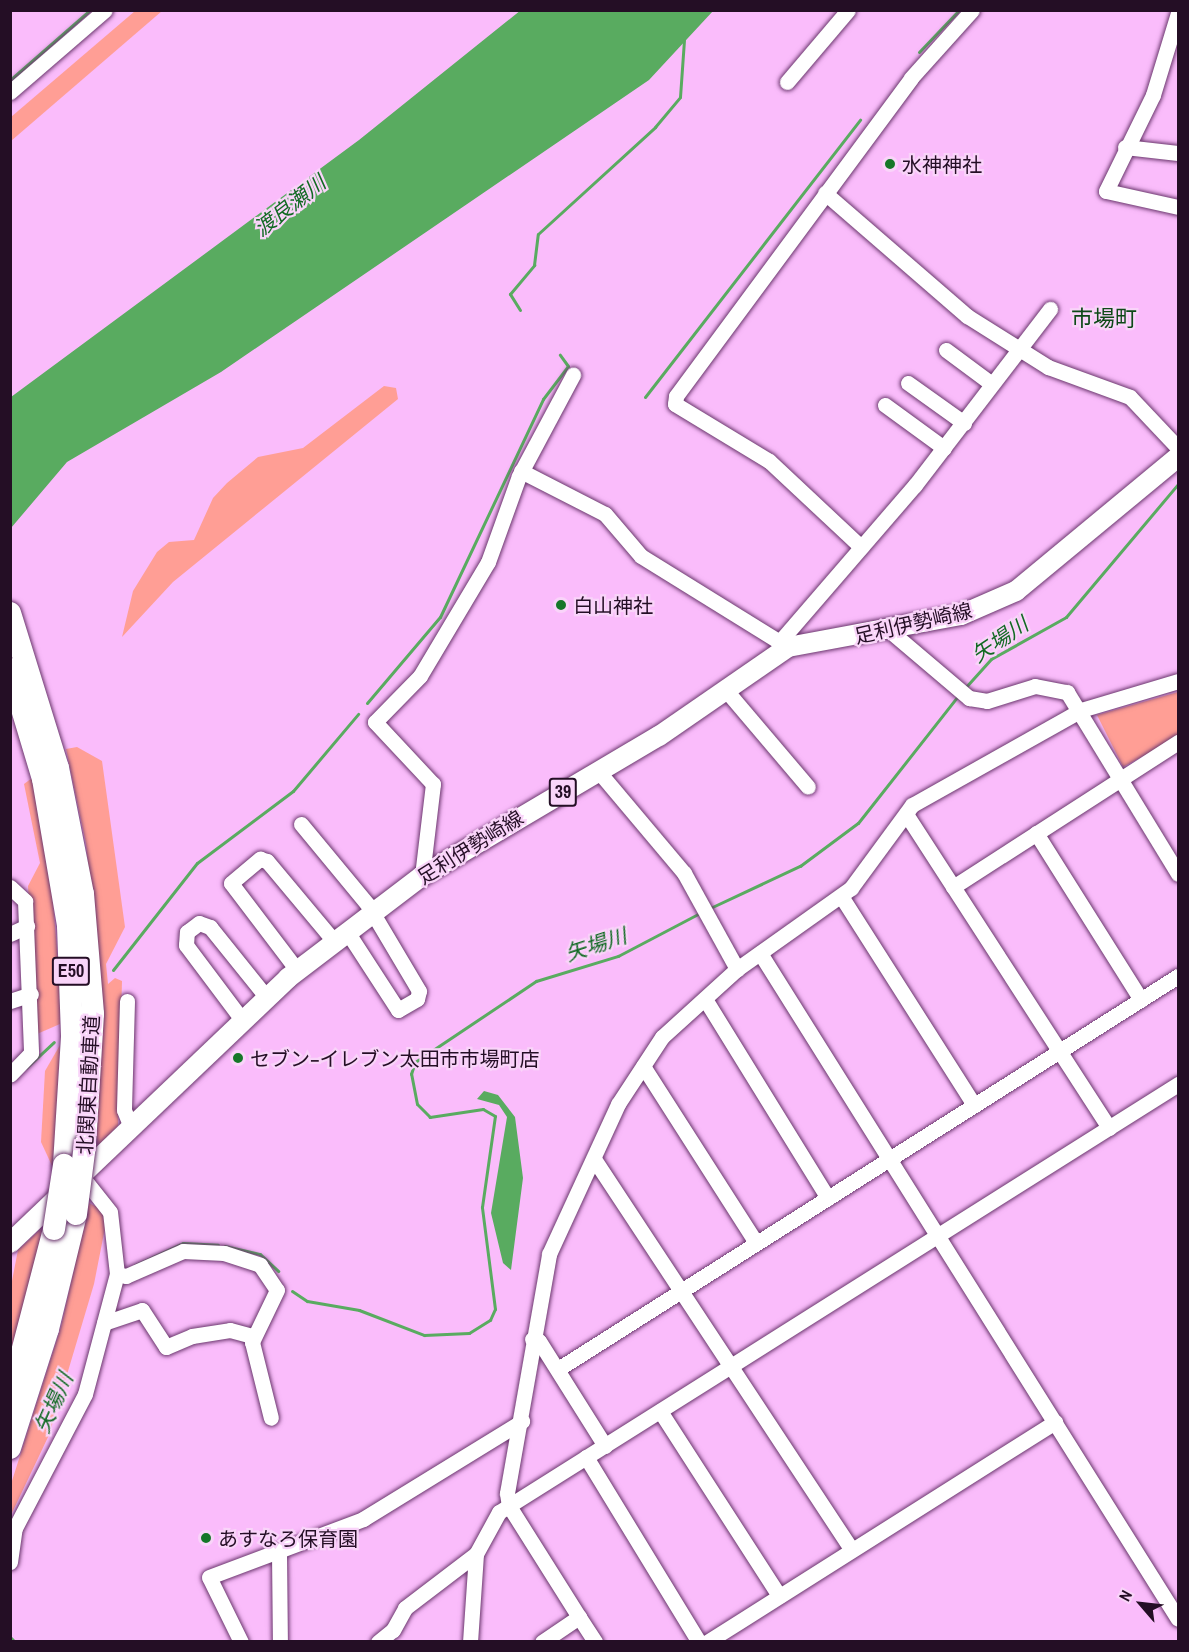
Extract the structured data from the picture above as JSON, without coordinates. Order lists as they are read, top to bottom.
{
  "streets": {
    "highway": ["E50", "北関東自動車道"],
    "main road": ["足利伊勢崎線", "39"]
  },
  "crossings": [
    ["足利伊勢崎線", "北関東自動車道"]
  ],
  "districts": ["市場町"],
  "water": ["渡良瀬川", "矢場川"],
  "places": [
    "水神神社",
    "白山神社",
    "セブン−イレブン太田市市場町店",
    "あすなろ保育園"
  ],
  "north": "top left"
}
